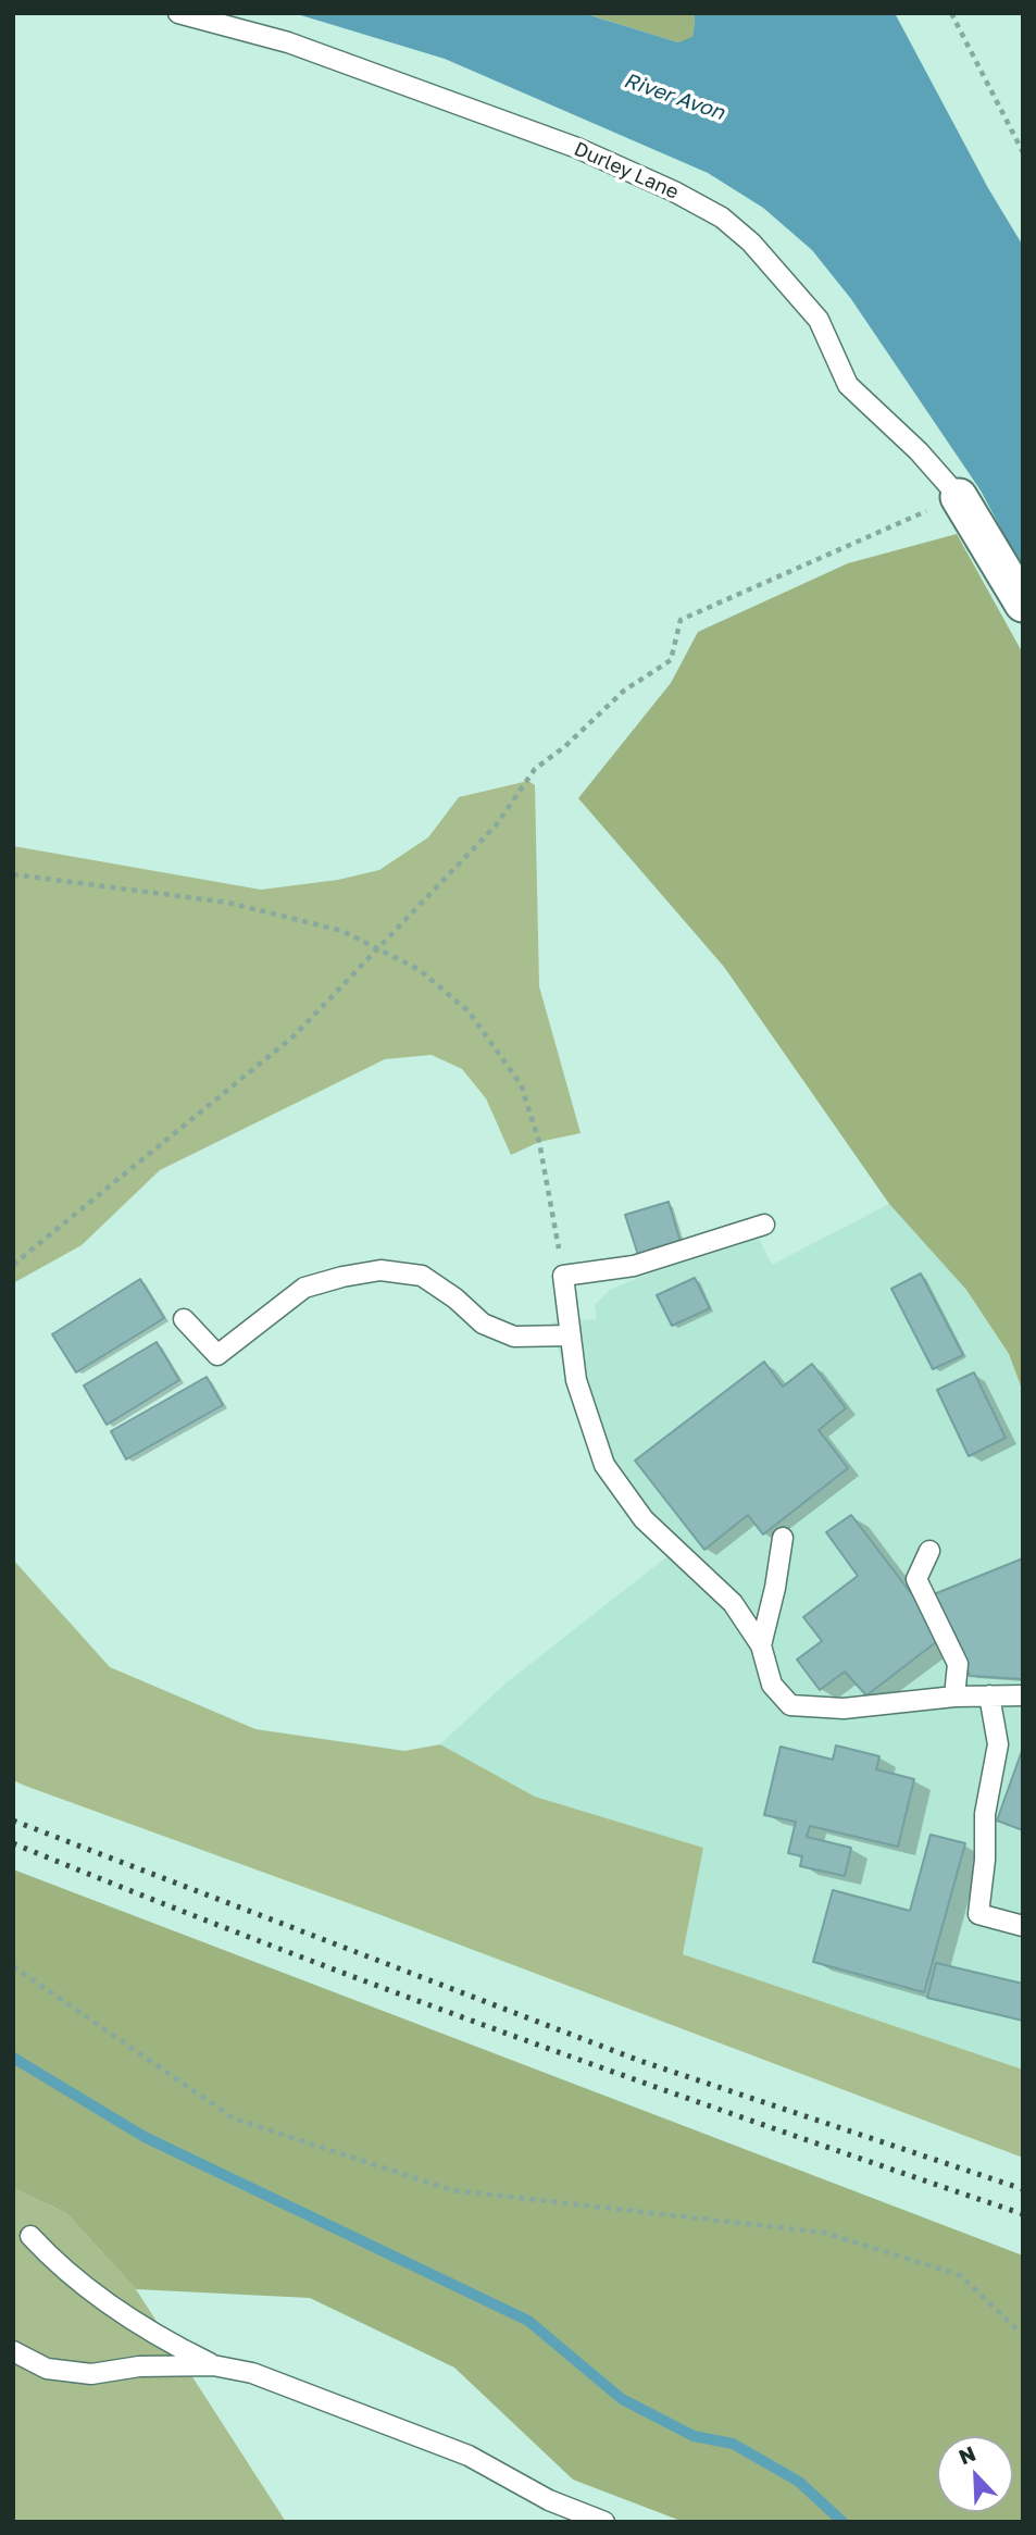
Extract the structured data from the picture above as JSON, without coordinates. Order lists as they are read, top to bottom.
{
  "streets": {
    "lane": ["Durley Lane"]
  },
  "water": ["River Avon"],
  "north": "top left"
}
